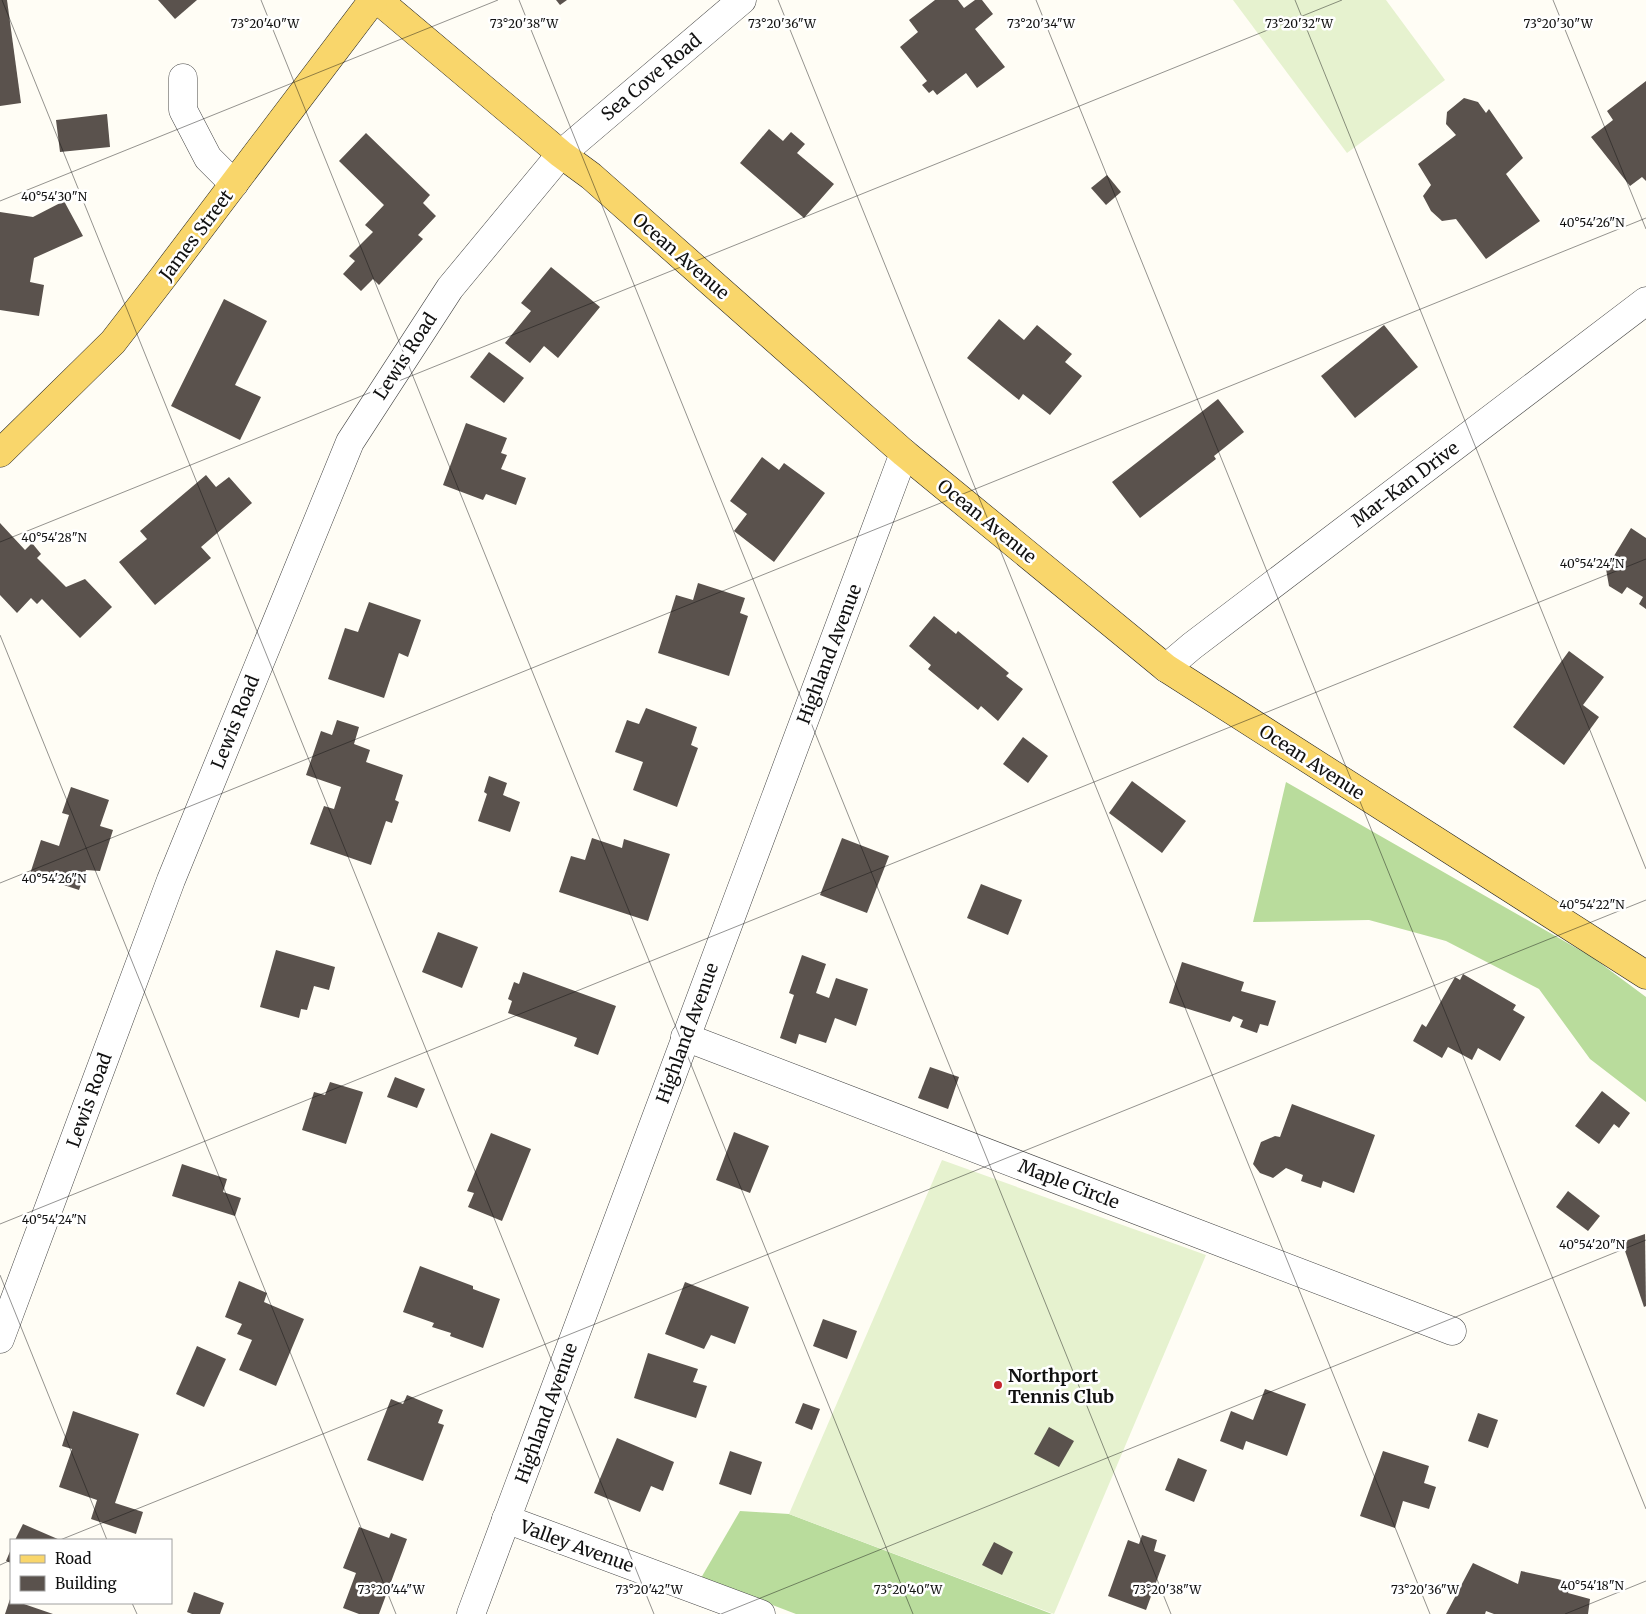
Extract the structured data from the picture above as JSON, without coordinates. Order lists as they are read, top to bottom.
{
  "streets": {
    "main road": ["James Street", "Ocean Avenue"],
    "street": [
      "Sea Cove Road",
      "Lewis Road",
      "Mar-Kan Drive",
      "Highland Avenue",
      "Maple Circle",
      "Valley Avenue"
    ]
  },
  "crossings": [
    ["Sea Cove Road", "Ocean Avenue"],
    ["Sea Cove Road", "Lewis Road"],
    ["Ocean Avenue", "Lewis Road"],
    ["Ocean Avenue", "Mar-Kan Drive"],
    ["Ocean Avenue", "Highland Avenue"],
    ["Highland Avenue", "Maple Circle"],
    ["Highland Avenue", "Valley Avenue"]
  ],
  "places": ["Northport Tennis Club"],
  "legend": ["Road", "Building"],
  "coordinates": [
    "73°20'40\"W",
    "73°20'38\"W",
    "73°20'36\"W",
    "73°20'34\"W",
    "73°20'32\"W",
    "73°20'30\"W",
    "40°54'30\"N",
    "40°54'26\"N",
    "40°54'28\"N",
    "40°54'24\"N",
    "40°54'22\"N",
    "40°54'20\"N",
    "40°54'18\"N",
    "73°20'44\"W",
    "73°20'42\"W"
  ]
}
